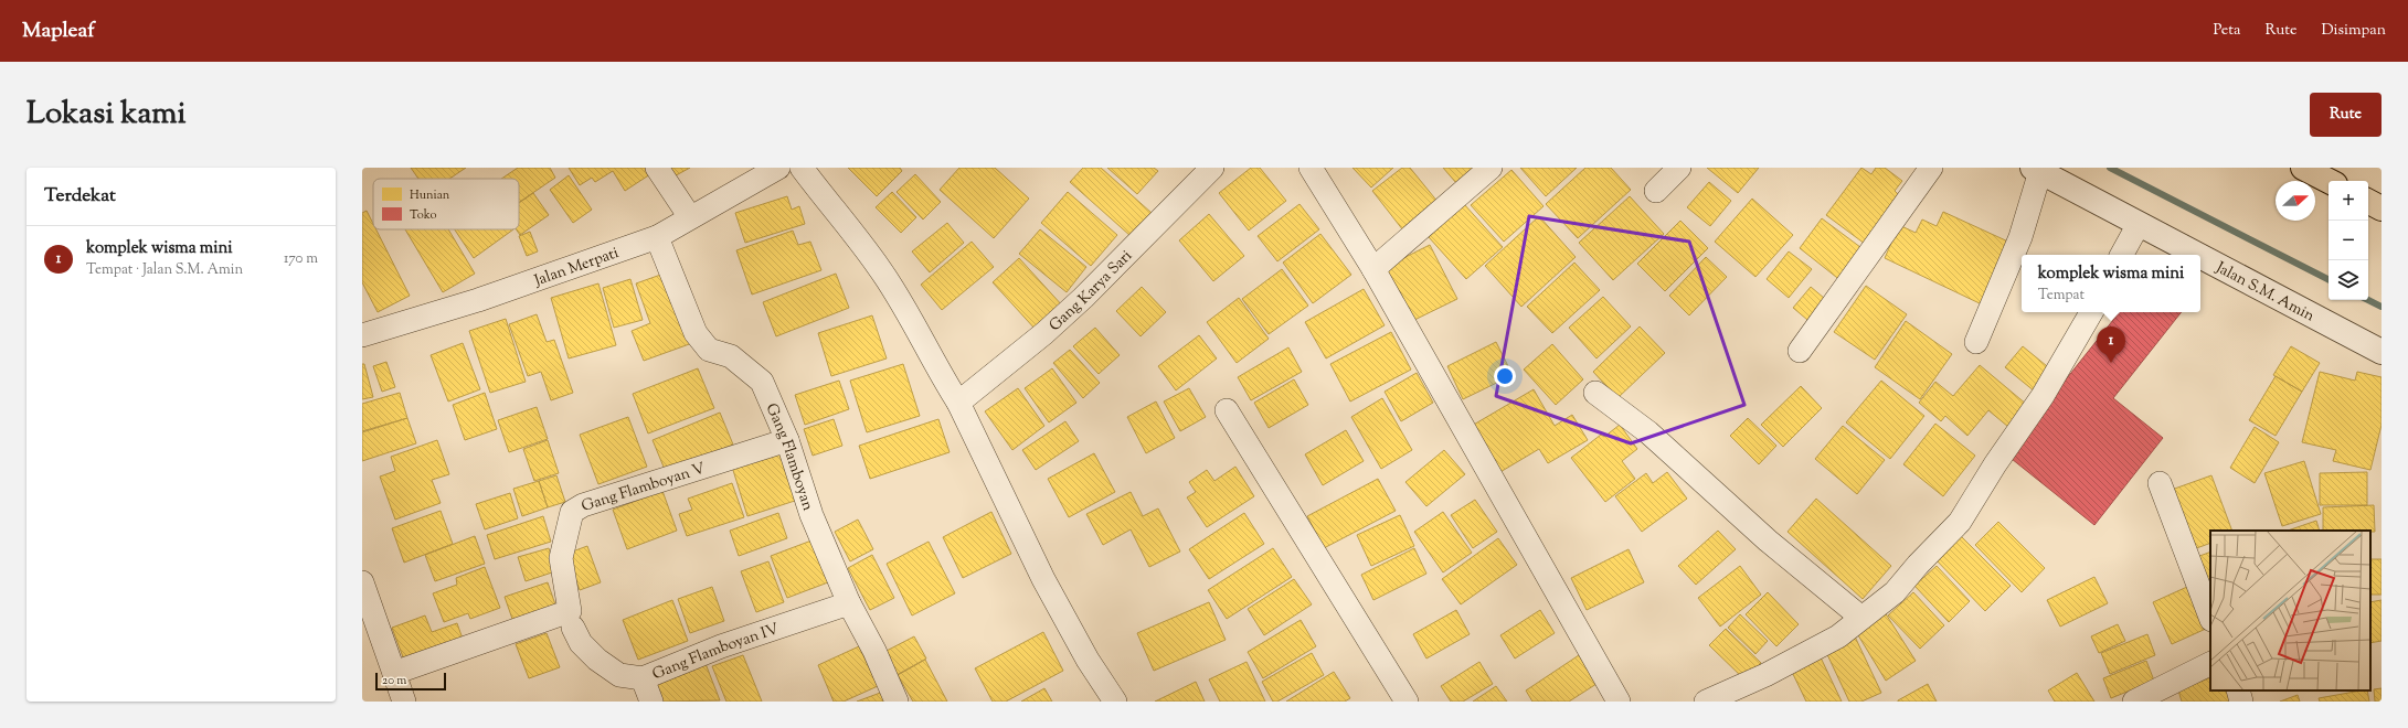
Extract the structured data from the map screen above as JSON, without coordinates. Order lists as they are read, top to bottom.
{
  "streets": {
    "street": [
      "Jalan Merpati",
      "Gang Karya Sari",
      "Jalan S.M. Amin",
      "Gang Flamboyan",
      "Gang Flamboyan V",
      "Gang Flamboyan IV"
    ]
  },
  "crossings": [
    ["Jalan Merpati", "Gang Flamboyan"],
    ["Gang Flamboyan", "Gang Flamboyan V"],
    ["Gang Flamboyan", "Gang Flamboyan IV"],
    ["Gang Flamboyan V", "Gang Flamboyan IV"]
  ],
  "legend": ["Hunian", "Toko"],
  "scale_bar": "20 m",
  "north": "right",
  "page": {
    "header": "Mapleaf",
    "nav": ["Peta", "Rute", "Disimpan"],
    "title": "Lokasi kami",
    "buttons": "Rute",
    "heading": "Terdekat",
    "map_buttons": ["+", "−"],
    "list": [
      {
        "mark": "1",
        "name": "komplek wisma mini",
        "note": "Tempat · Jalan S.M. Amin",
        "value": "170 m"
      }
    ],
    "popup": ["komplek wisma mini", "Tempat"],
    "pins": "1",
    "scale": "20 m"
  }
}
